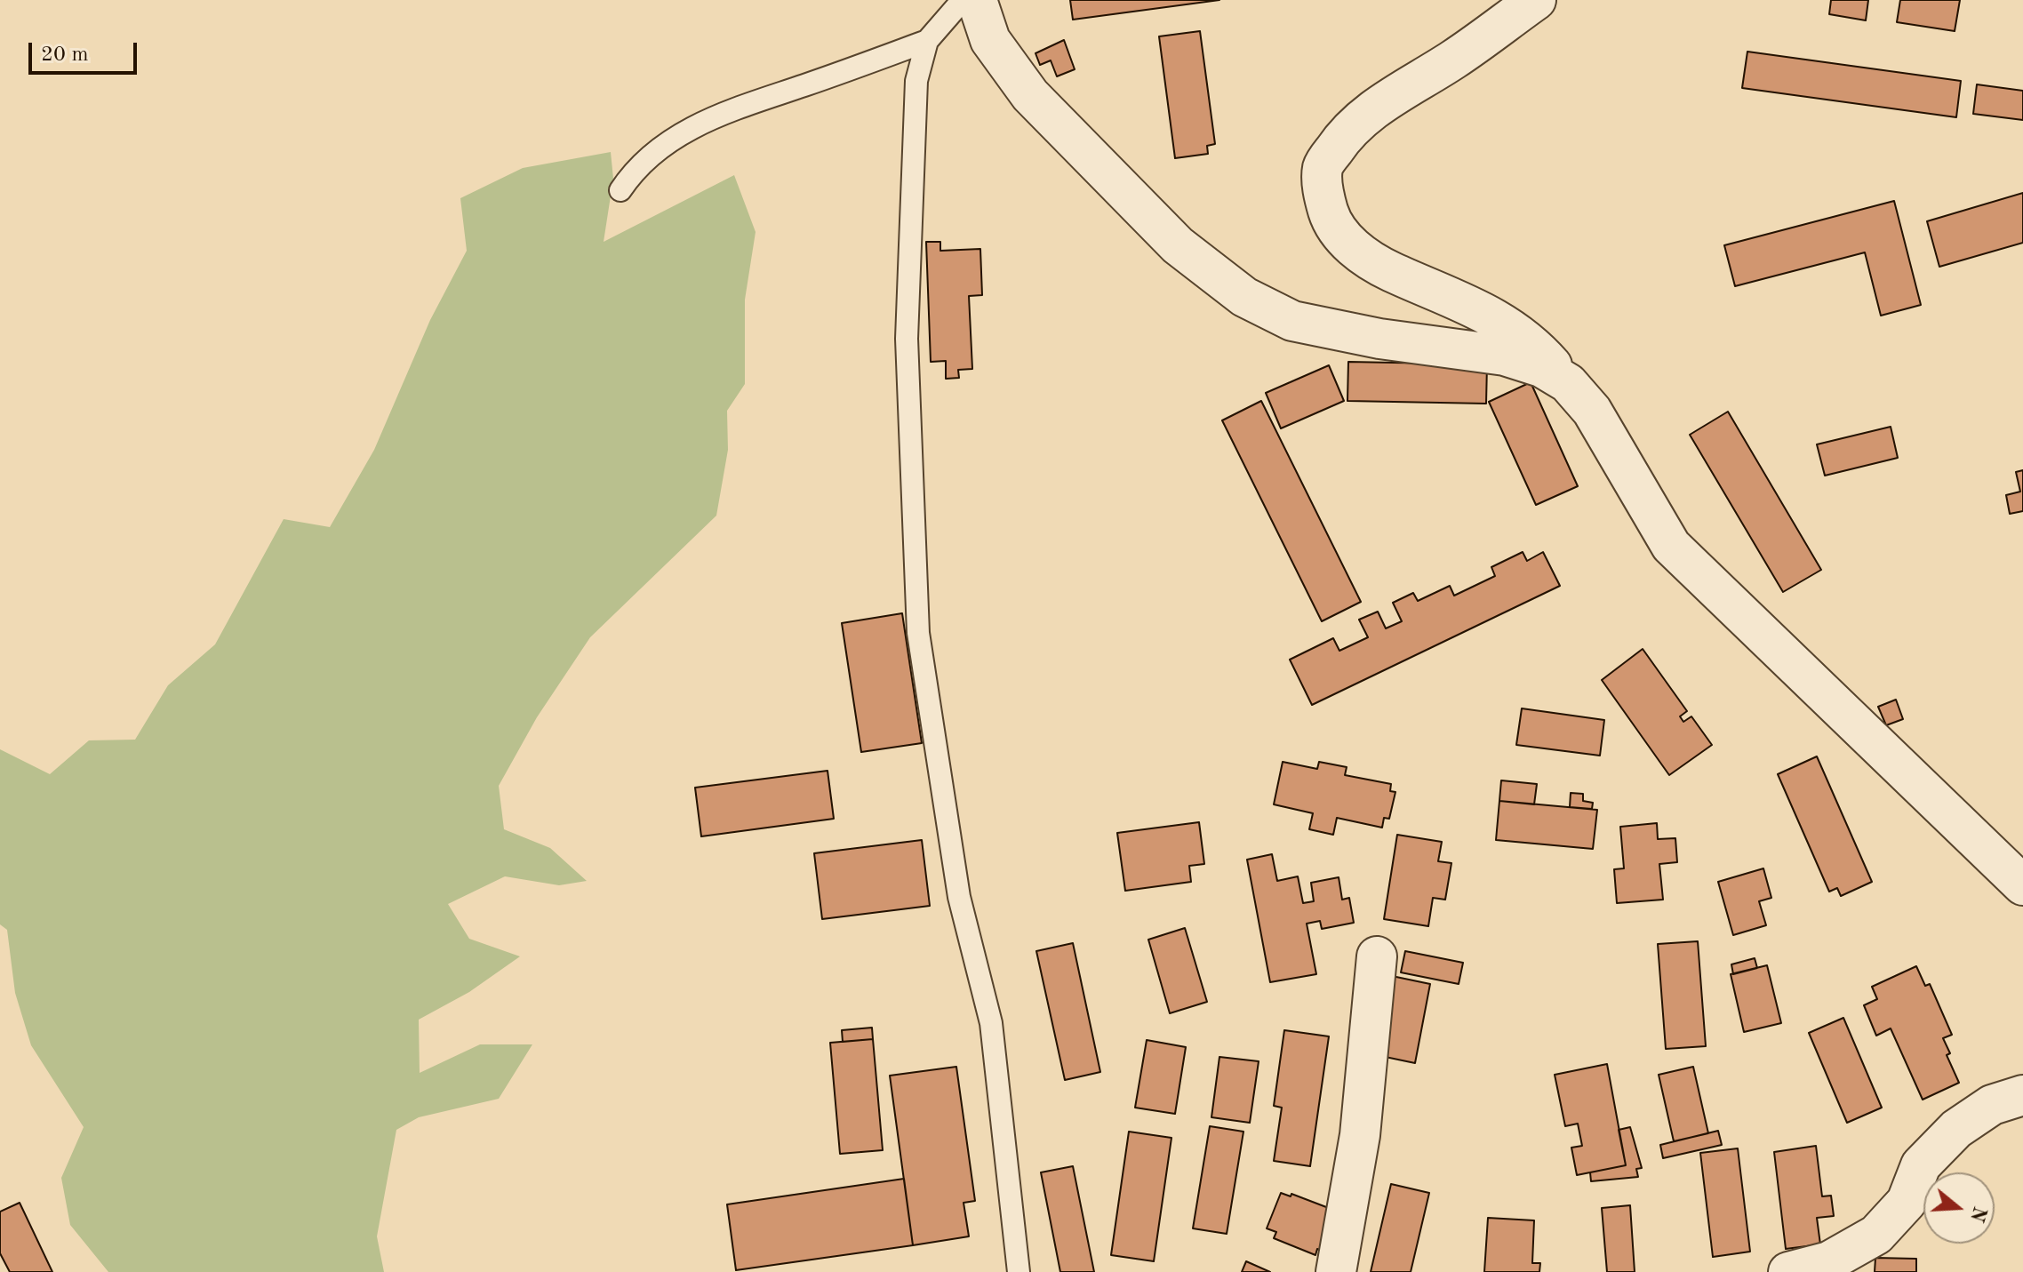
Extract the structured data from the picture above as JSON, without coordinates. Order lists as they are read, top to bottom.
{
  "scale_bar": "20 m",
  "north": "right"
}
